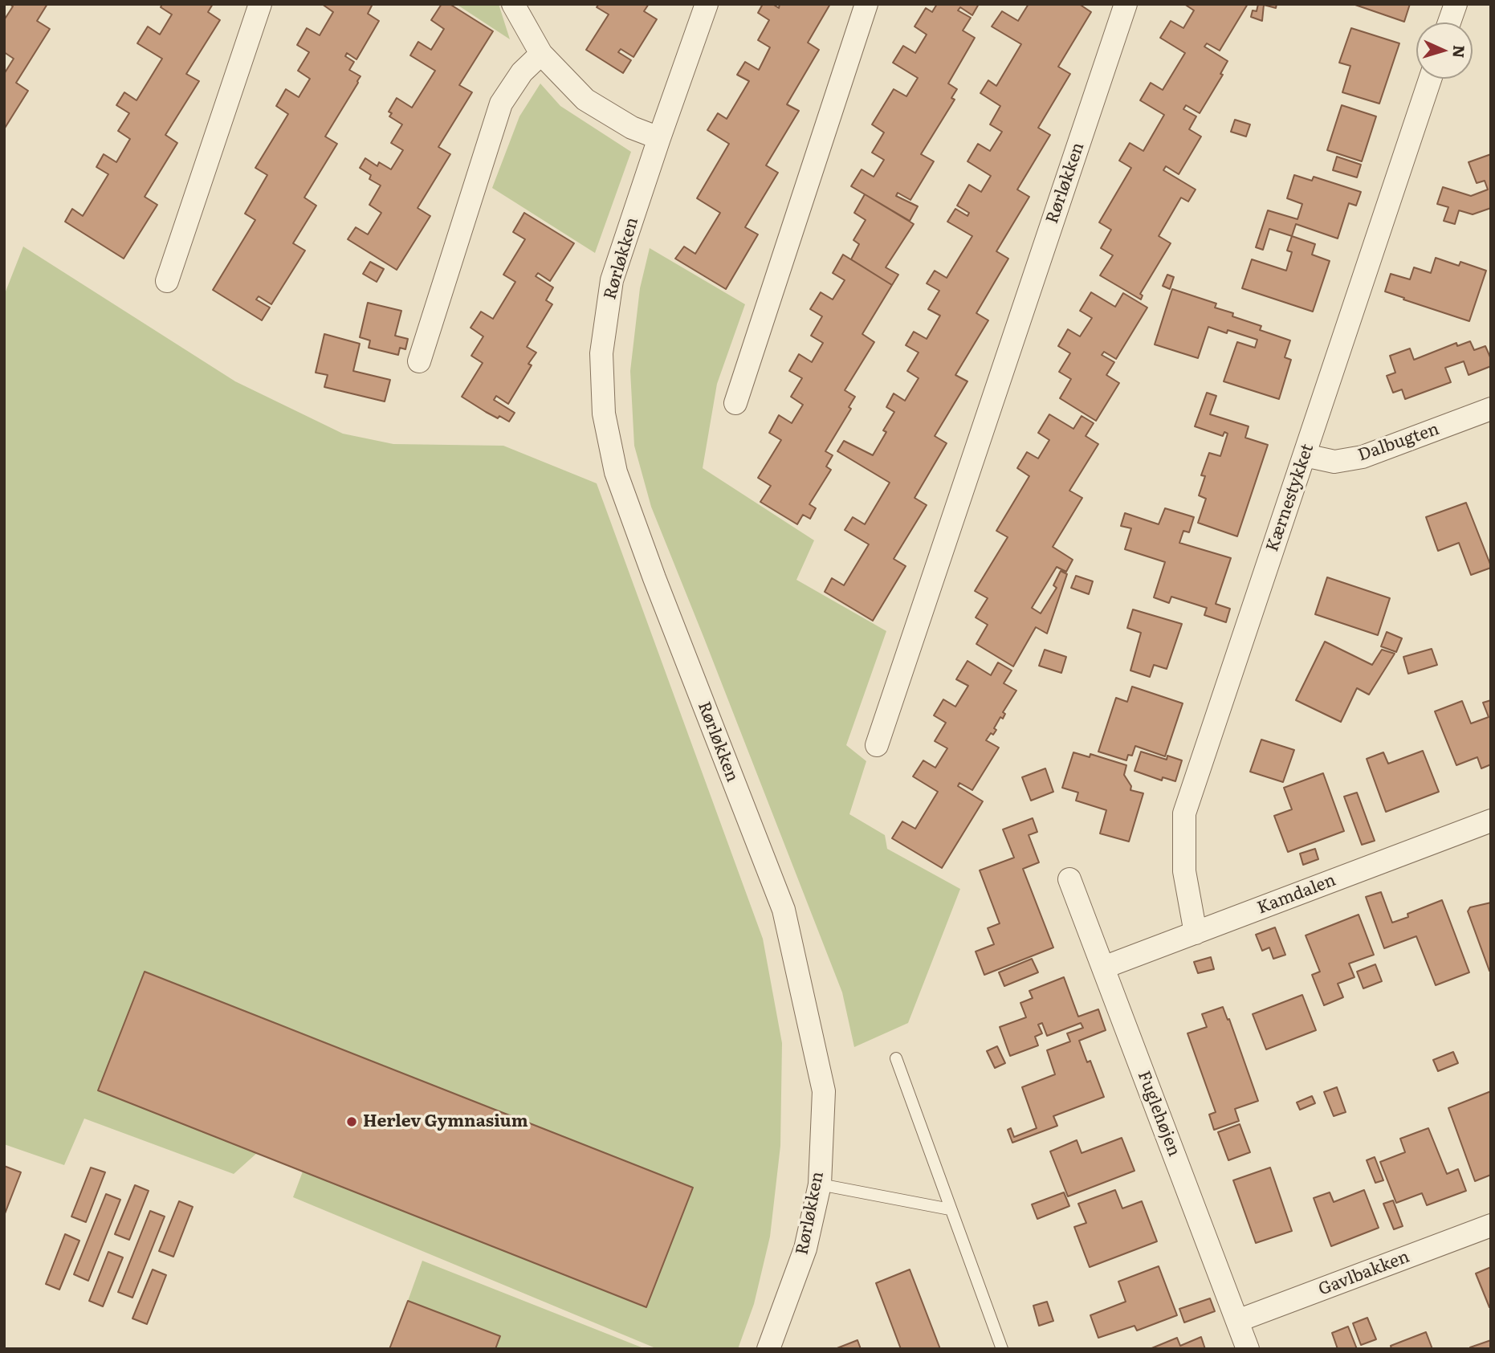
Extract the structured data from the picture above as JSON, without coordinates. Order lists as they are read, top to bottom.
{
  "streets": {
    "street": [
      "Rørløkken",
      "Dalbugten",
      "Kærnestykket",
      "Kamdalen",
      "Fuglehøjen",
      "Gavlbakken"
    ]
  },
  "crossings": [
    ["Dalbugten", "Kærnestykket"],
    ["Kærnestykket", "Kamdalen"],
    ["Kamdalen", "Fuglehøjen"],
    ["Fuglehøjen", "Gavlbakken"]
  ],
  "places": ["Herlev Gymnasium"],
  "north": "right"
}
